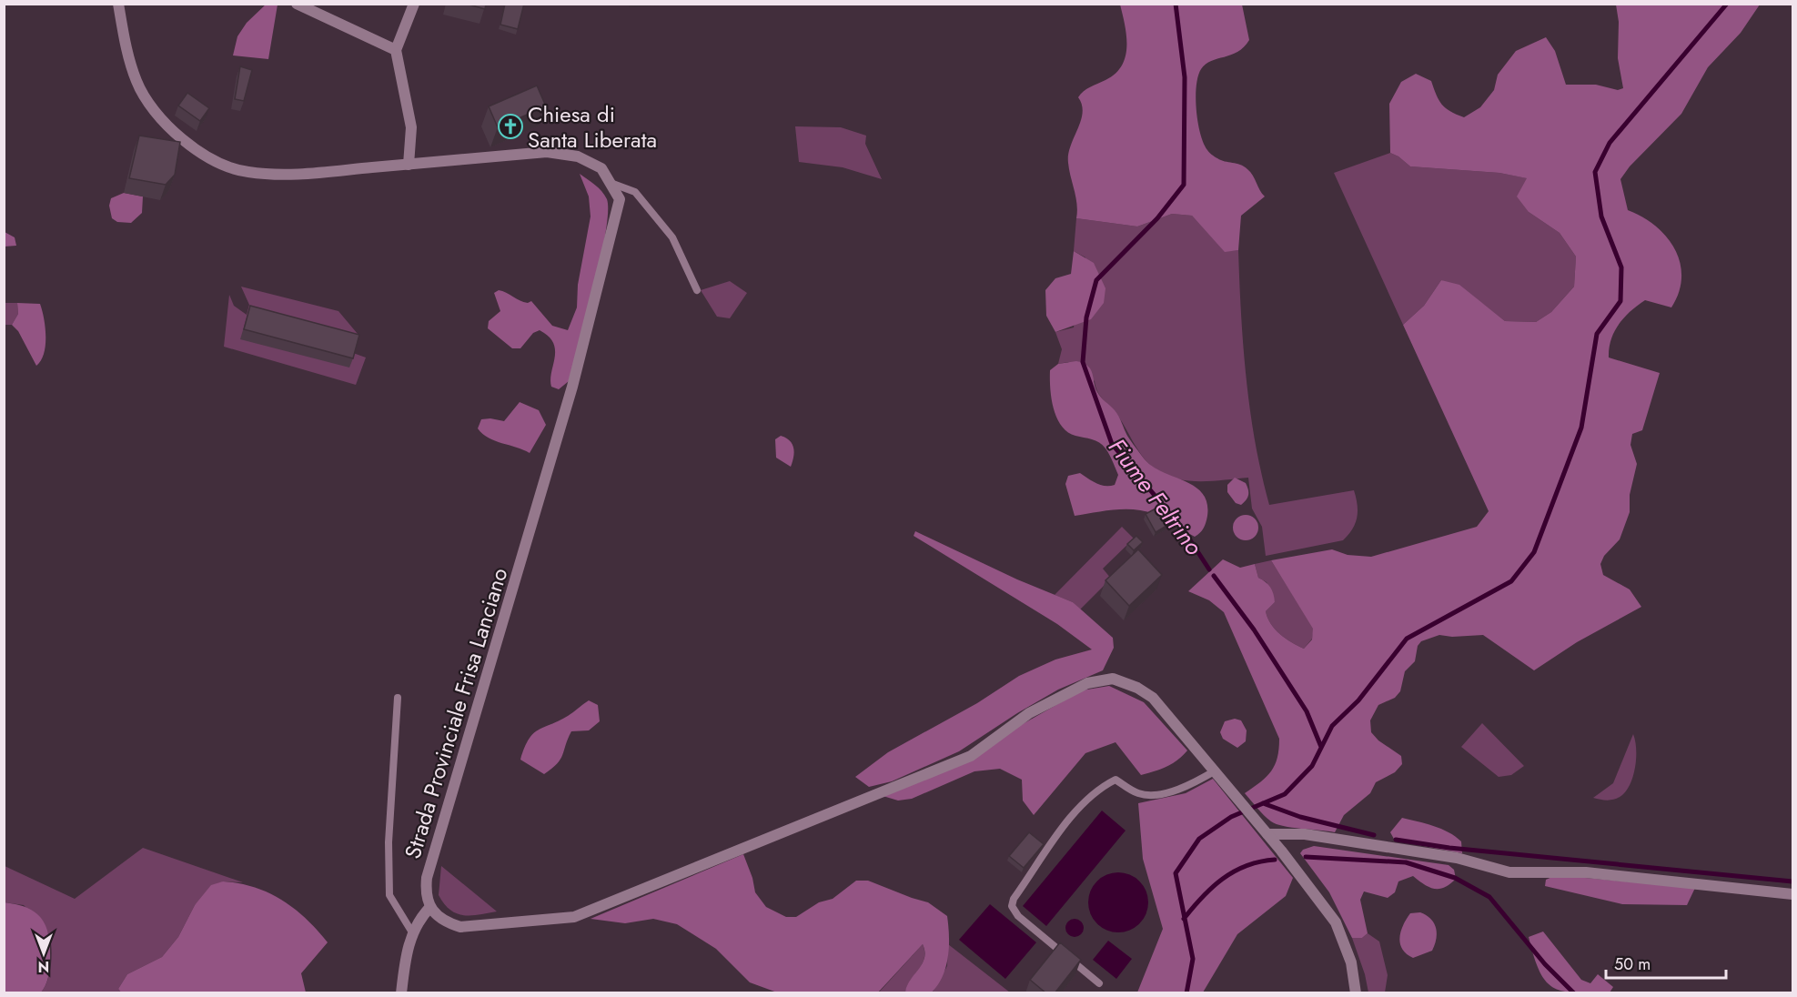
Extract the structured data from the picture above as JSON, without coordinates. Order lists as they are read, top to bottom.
{
  "streets": {
    "street": ["Strada Provinciale Frisa Lanciano"]
  },
  "water": ["Fiume Feltrino"],
  "places": {
    "church": ["Chiesa di Santa Liberata"]
  },
  "scale_bar": "50 m",
  "north": "bottom"
}
